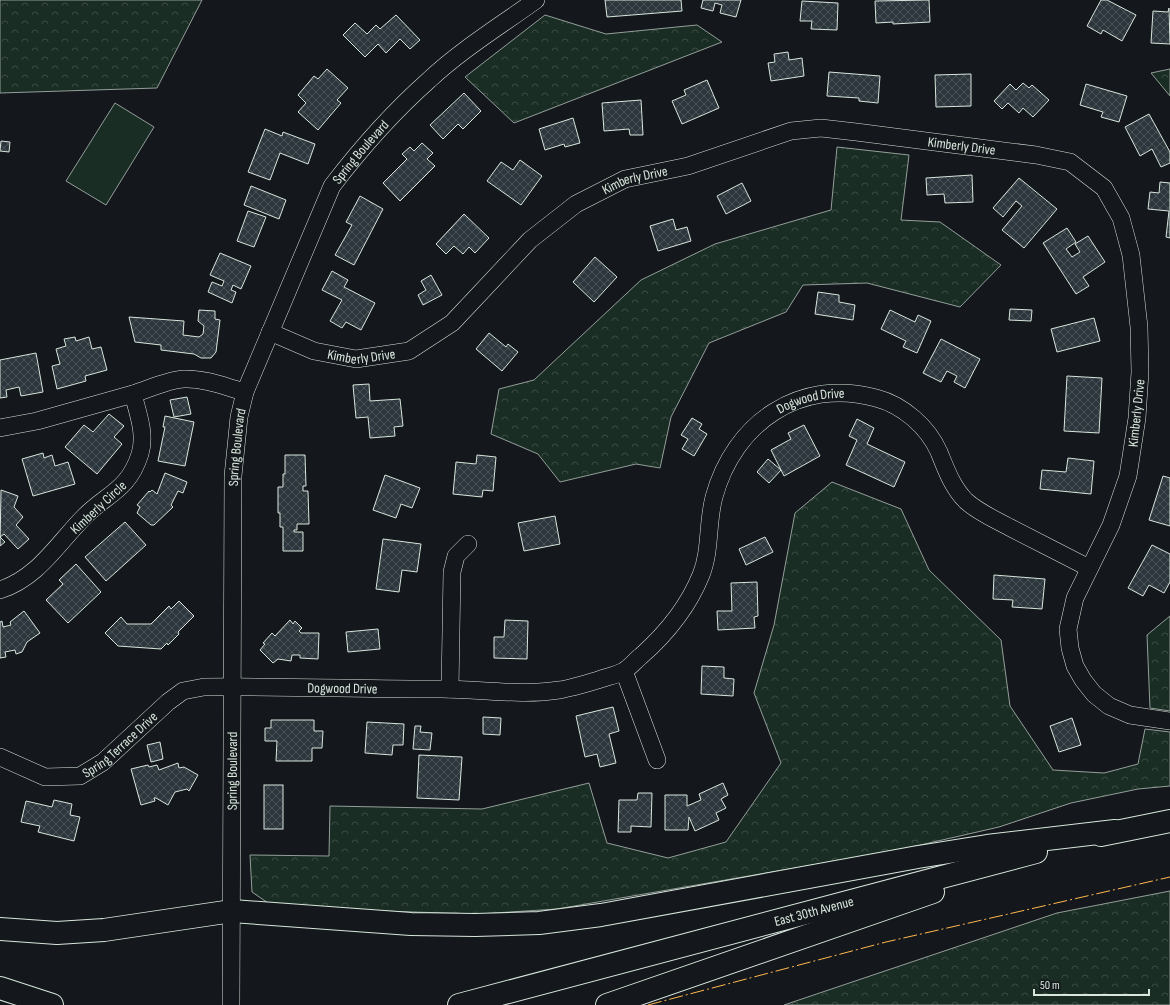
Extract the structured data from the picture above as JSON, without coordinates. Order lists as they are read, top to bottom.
{
  "streets": {
    "main road": ["East 30th Avenue"],
    "street": [
      "Kimberly Drive",
      "Spring Boulevard",
      "Dogwood Drive",
      "Kimberly Circle",
      "Spring Terrace Drive"
    ]
  },
  "crossings": [
    ["Kimberly Drive", "Spring Boulevard"],
    ["Kimberly Drive", "Dogwood Drive"],
    ["Spring Boulevard", "Dogwood Drive"],
    ["Spring Boulevard", "Spring Terrace Drive"],
    ["Dogwood Drive", "Spring Terrace Drive"]
  ],
  "scale_bar": "50 m"
}
